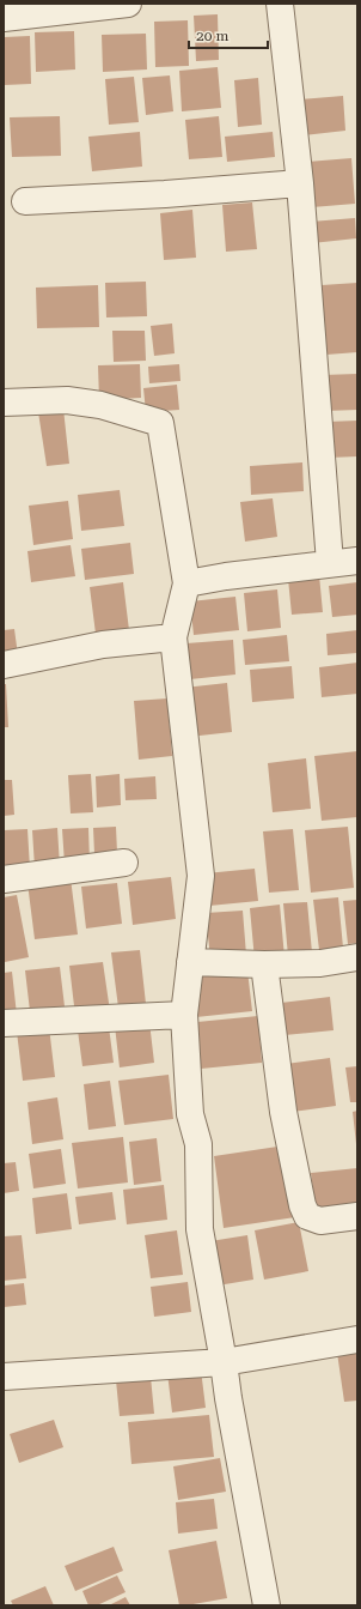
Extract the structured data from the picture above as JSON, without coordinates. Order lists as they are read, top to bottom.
{
  "scale_bar": "20 m"
}
